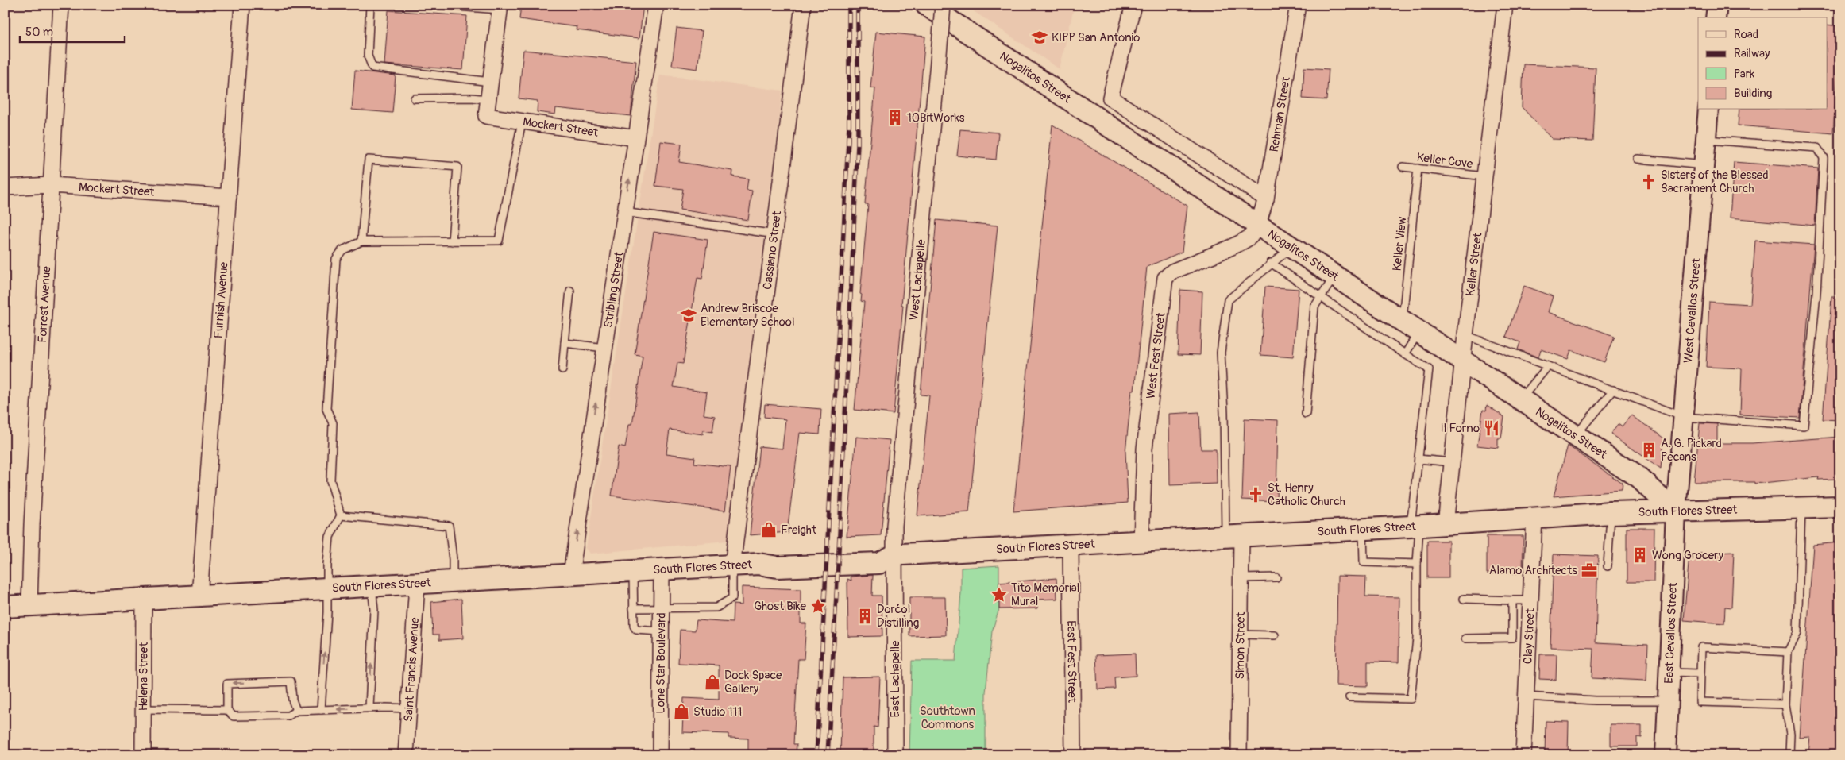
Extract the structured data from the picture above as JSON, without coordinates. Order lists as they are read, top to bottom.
{
  "streets": {
    "main road": ["Nogalitos Street", "South Flores Street"],
    "street": [
      "Rehman Street",
      "Mockert Street",
      "Cassiano Street",
      "Keller Street",
      "West Lachapelle",
      "Stribling Street",
      "Furnish Avenue",
      "Forrest Avenue",
      "West Cevallos Street",
      "West Fest Street",
      "East Cevallos Street",
      "Clay Street",
      "Simon Street",
      "Lone Star Boulevard",
      "East Fest Street",
      "Saint Francis Avenue",
      "Helena Street",
      "East Lachapelle"
    ],
    "lane": ["Keller Cove", "Keller View"]
  },
  "crossings": [
    ["Nogalitos Street", "Rehman Street"],
    ["Nogalitos Street", "Keller View"],
    ["Nogalitos Street", "Keller Street"],
    ["Nogalitos Street", "West Cevallos Street"],
    ["Nogalitos Street", "West Fest Street"],
    ["Nogalitos Street", "South Flores Street"],
    ["Nogalitos Street", "East Cevallos Street"],
    ["Rehman Street", "West Fest Street"],
    ["Mockert Street", "Stribling Street"],
    ["Mockert Street", "Furnish Avenue"],
    ["Mockert Street", "Forrest Avenue"],
    ["Keller Cove", "Keller View"],
    ["Keller Cove", "Keller Street"],
    ["Cassiano Street", "South Flores Street"],
    ["Keller Street", "South Flores Street"],
    ["West Lachapelle", "South Flores Street"],
    ["West Lachapelle", "East Lachapelle"],
    ["Stribling Street", "South Flores Street"],
    ["Furnish Avenue", "South Flores Street"],
    ["Forrest Avenue", "South Flores Street"],
    ["West Cevallos Street", "South Flores Street"],
    ["West Cevallos Street", "East Cevallos Street"],
    ["West Fest Street", "South Flores Street"],
    ["South Flores Street", "East Cevallos Street"],
    ["South Flores Street", "Clay Street"],
    ["South Flores Street", "Simon Street"],
    ["South Flores Street", "Lone Star Boulevard"],
    ["South Flores Street", "East Fest Street"],
    ["South Flores Street", "Saint Francis Avenue"],
    ["South Flores Street", "Helena Street"],
    ["South Flores Street", "East Lachapelle"]
  ],
  "one_way": ["Stribling Street"],
  "parks": ["Southtown Commons"],
  "places": {
    "school or university": ["KIPP San Antonio", "Andrew Briscoe Elementary School"],
    "building": [
      "10BitWorks",
      "A. G. Pickard Pecans",
      "Wong Grocery",
      "Dorćol Distilling"
    ],
    "church": ["Sisters of the Blessed Sacrament Church", "St. Henry Catholic Church"],
    "restaurant": ["Il Forno"],
    "shop": ["Freight", "Dock Space Gallery", "Studio 111"],
    "office": ["Alamo Architects"],
    "place": ["Tito Memorial Mural", "Ghost Bike"]
  },
  "legend": [
    "Road",
    "Railway",
    "Park",
    "Building"
  ],
  "scale_bar": "50 m"
}
